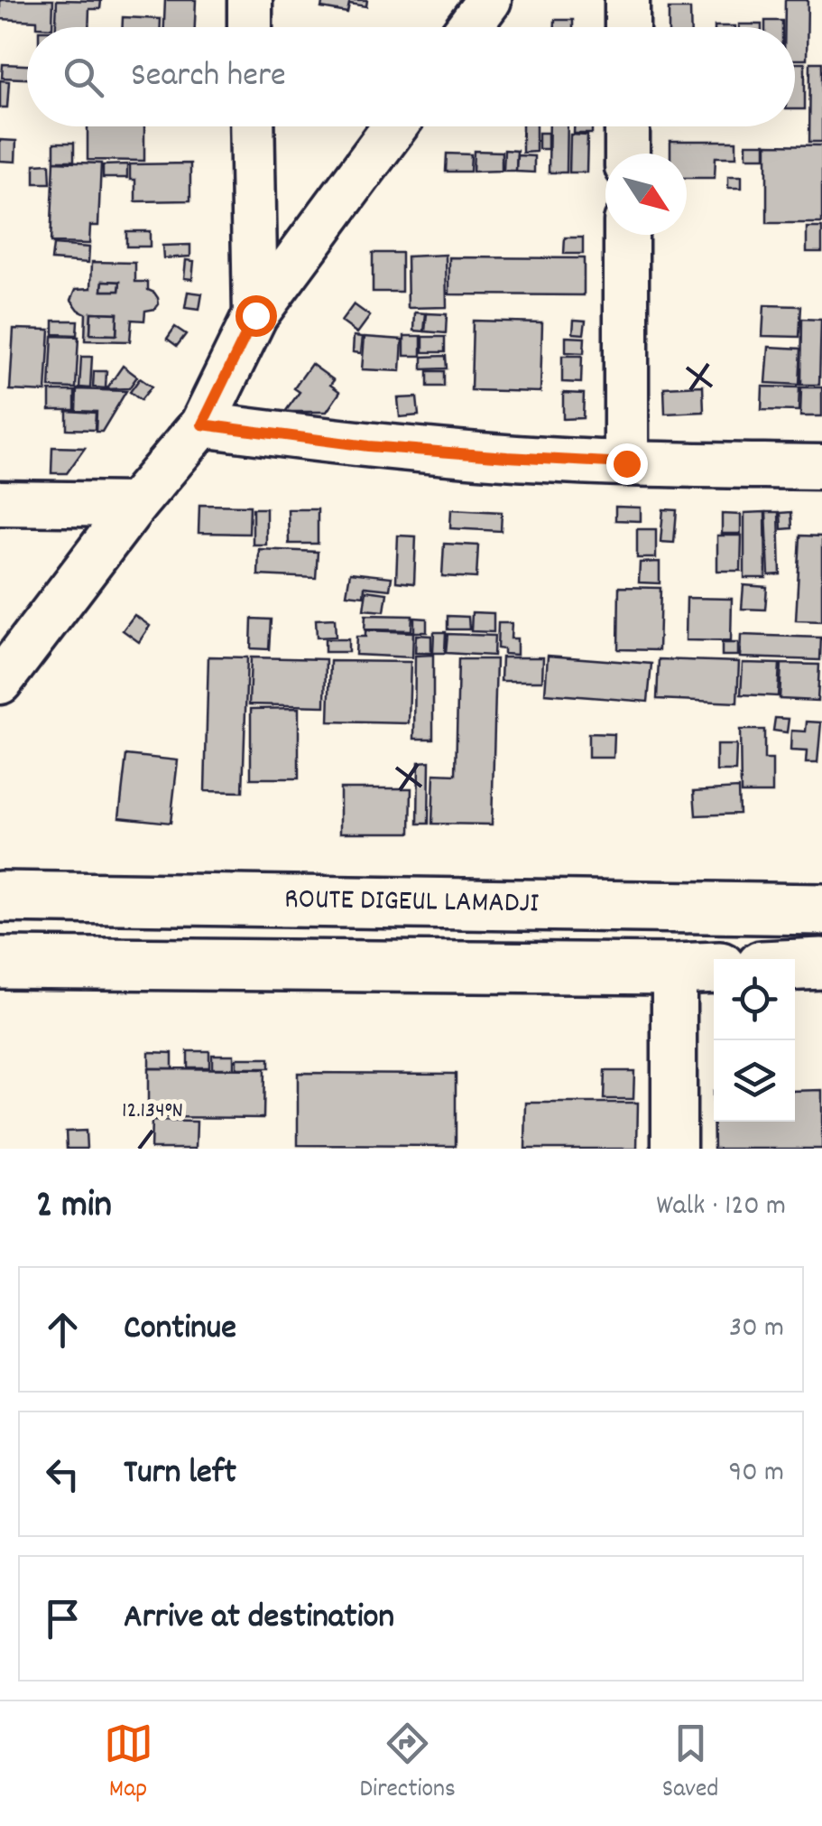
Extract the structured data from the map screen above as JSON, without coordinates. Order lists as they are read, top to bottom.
{
  "streets": {
    "main road": ["ROUTE DIGEUL LAMADJI"]
  },
  "north": "bottom right",
  "page": {
    "search": "Search here",
    "heading": ["2 min", "Walk · 120 m"],
    "list": [
      ["Continue", "30 m"],
      ["Turn left", "90 m"],
      "Arrive at destination"
    ],
    "nav": ["Map", "Directions", "Saved"]
  },
  "coordinates": ["12.134°N"]
}
